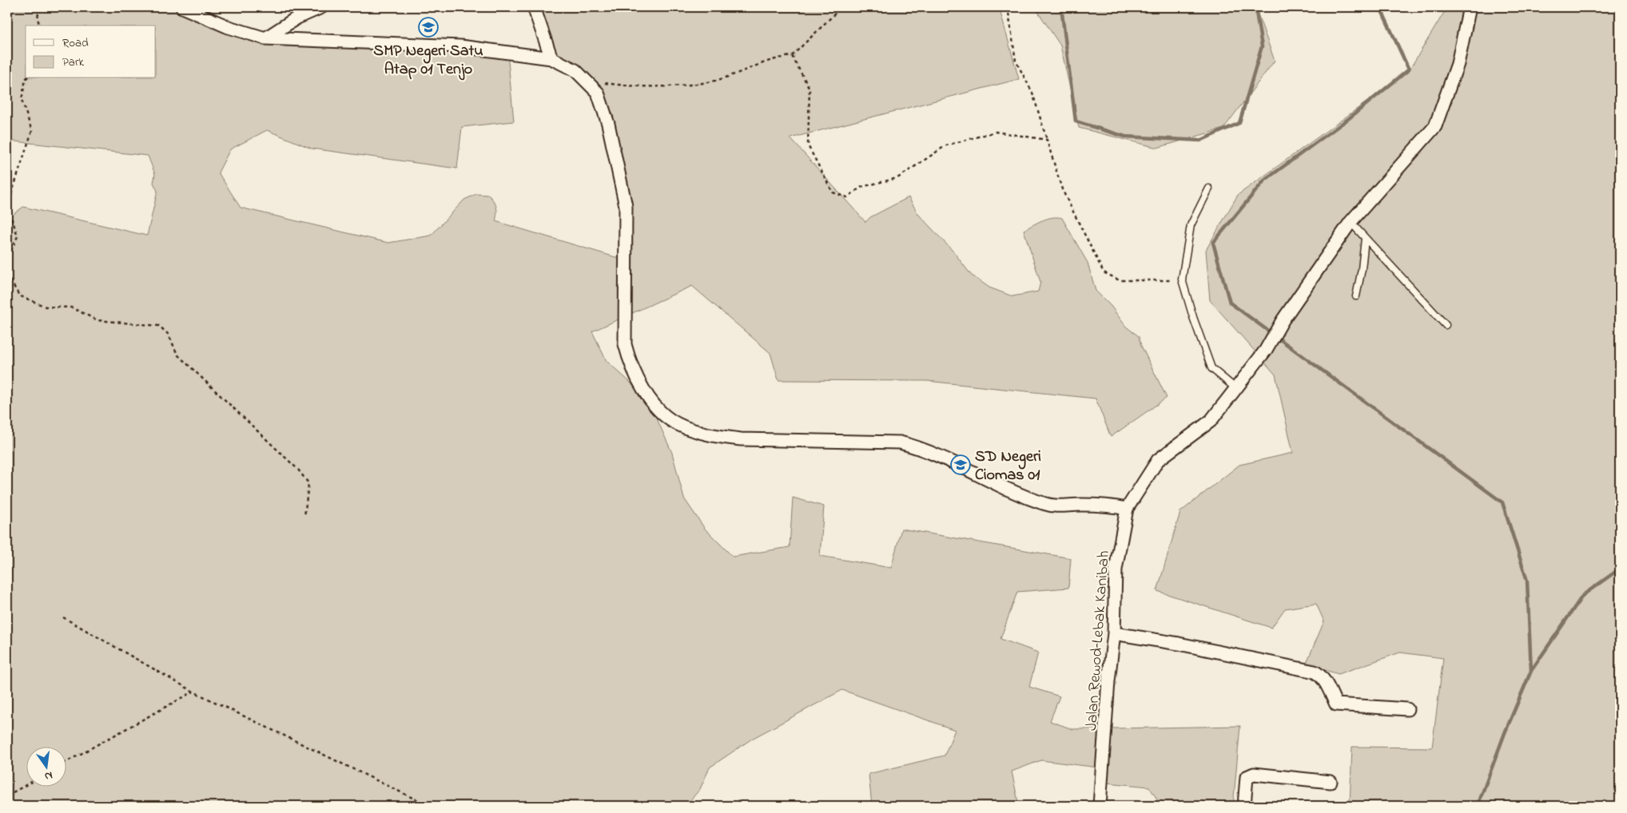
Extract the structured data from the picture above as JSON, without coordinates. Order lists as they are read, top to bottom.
{
  "streets": {
    "street": ["Jalan Rewod–Lebak Kanibah"]
  },
  "places": {
    "school or university": ["SMP Negeri Satu Atap 01 Tenjo", "SD Negeri Ciomas 01"]
  },
  "legend": ["Road", "Park"],
  "north": "bottom"
}
